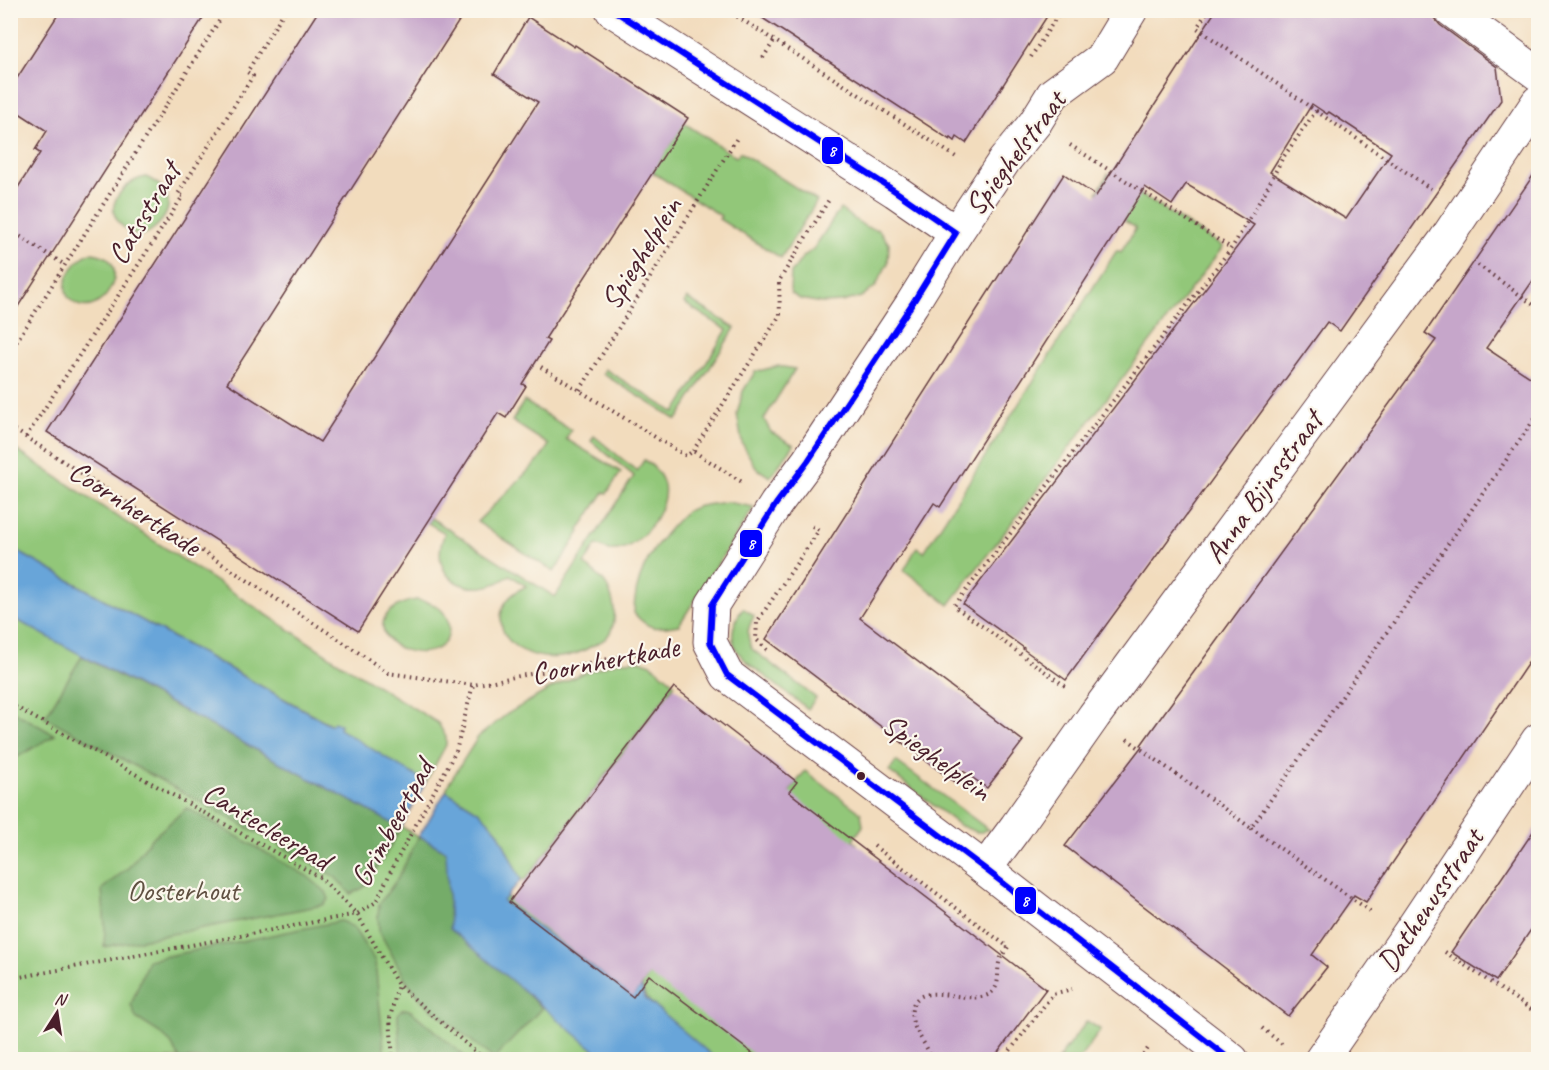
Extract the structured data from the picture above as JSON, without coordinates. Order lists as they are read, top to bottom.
{
  "streets": {
    "street": [
      "Spieghelstraat",
      "Anna Bijnsstraat",
      "Coornhertkade",
      "Dathenusstraat"
    ],
    "path": [
      "Catsstraat",
      "Spieghelplein",
      "Grimbeertpad",
      "Cantecleerpad"
    ]
  },
  "crossings": [
    ["Spieghelstraat", "Coornhertkade"],
    ["Catsstraat", "Coornhertkade"],
    ["Anna Bijnsstraat", "Coornhertkade"],
    ["Coornhertkade", "Grimbeertpad"],
    ["Grimbeertpad", "Cantecleerpad"]
  ],
  "parks": ["Oosterhout"],
  "lines": ["transit line 8"],
  "north": "top"
}
